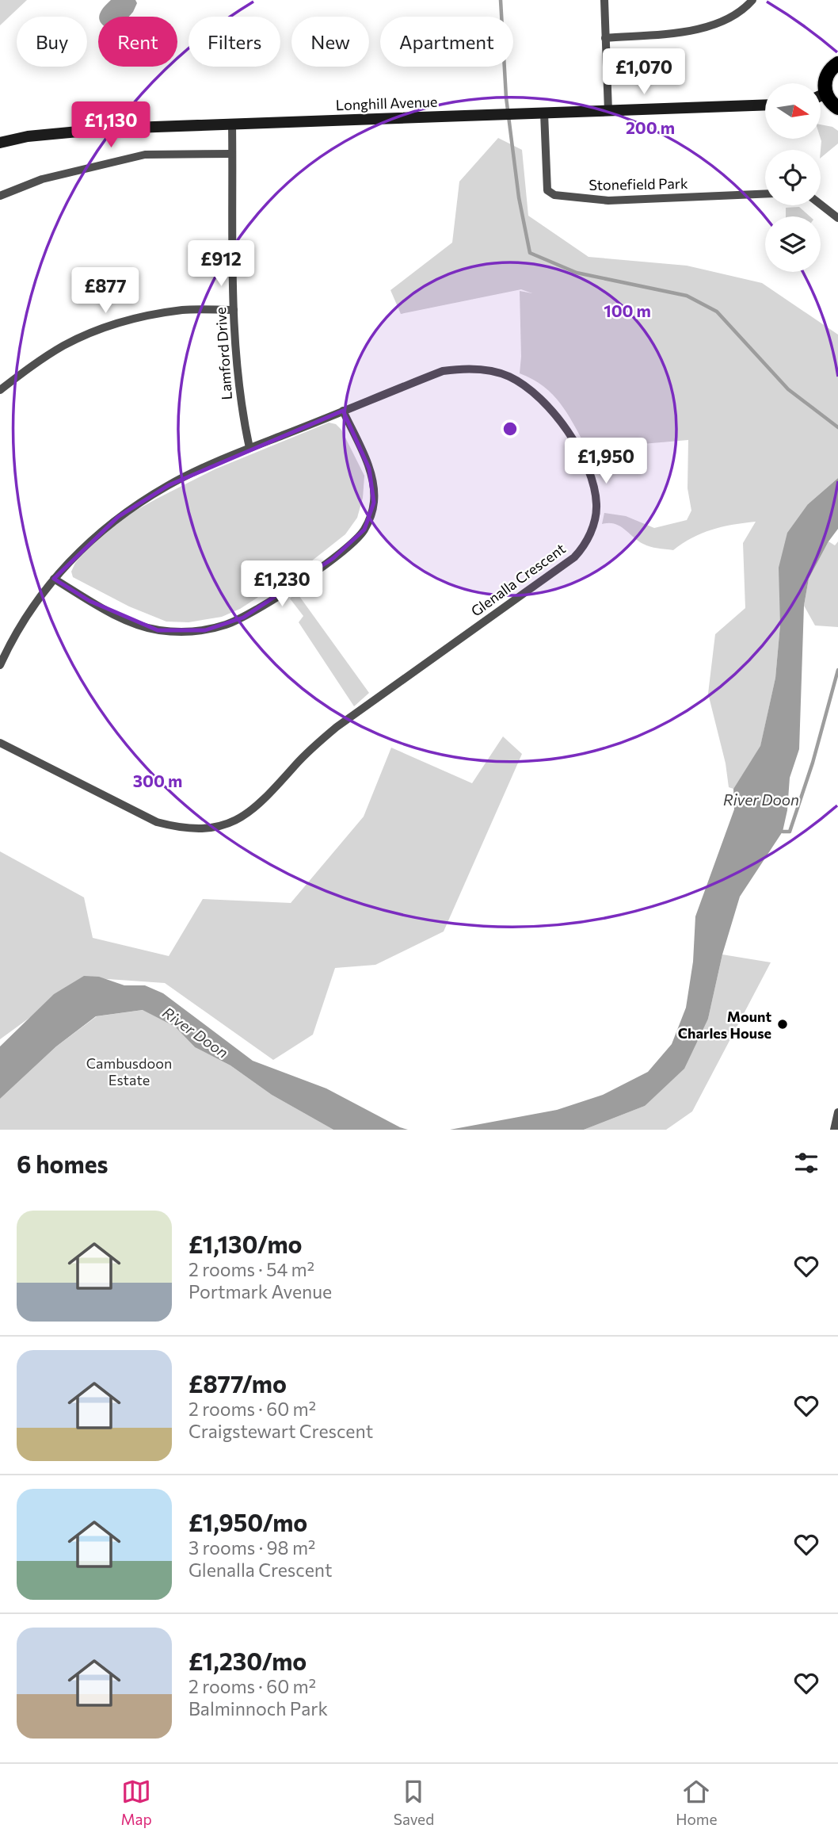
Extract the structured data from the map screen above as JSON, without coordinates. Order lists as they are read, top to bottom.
{
  "streets": {
    "street": [
      "Longhill Avenue",
      "Stonefield Park",
      "Lamford Drive",
      "Glenalla Crescent"
    ]
  },
  "crossings": [
    ["Longhill Avenue", "Stonefield Park"],
    ["Longhill Avenue", "Lamford Drive"],
    ["Lamford Drive", "Glenalla Crescent"]
  ],
  "water": ["River Doon"],
  "parks": ["Cambusdoon Estate"],
  "places": ["Mount Charles House"],
  "north": "right",
  "page": {
    "chip": [
      "Buy",
      "Rent",
      "Filters",
      "New",
      "Apartment"
    ],
    "price": [
      "£1,070",
      "£1,130",
      "£912",
      "£877",
      "£1,950",
      "£1,230"
    ],
    "heading": "6 homes",
    "list": [
      {
        "name": "£1,130/mo",
        "note": "2 rooms · 54 m² · Portmark Avenue"
      },
      {
        "name": "£877/mo",
        "note": "2 rooms · 60 m² · Craigstewart Crescent"
      },
      {
        "name": "£1,950/mo",
        "note": "3 rooms · 98 m² · Glenalla Crescent"
      },
      {
        "name": "£1,230/mo",
        "note": "2 rooms · 60 m² · Balminnoch Park"
      }
    ],
    "tabs": ["Map", "Saved", "Home"]
  },
  "rings": ["200 m", "100 m", "300 m"]
}
